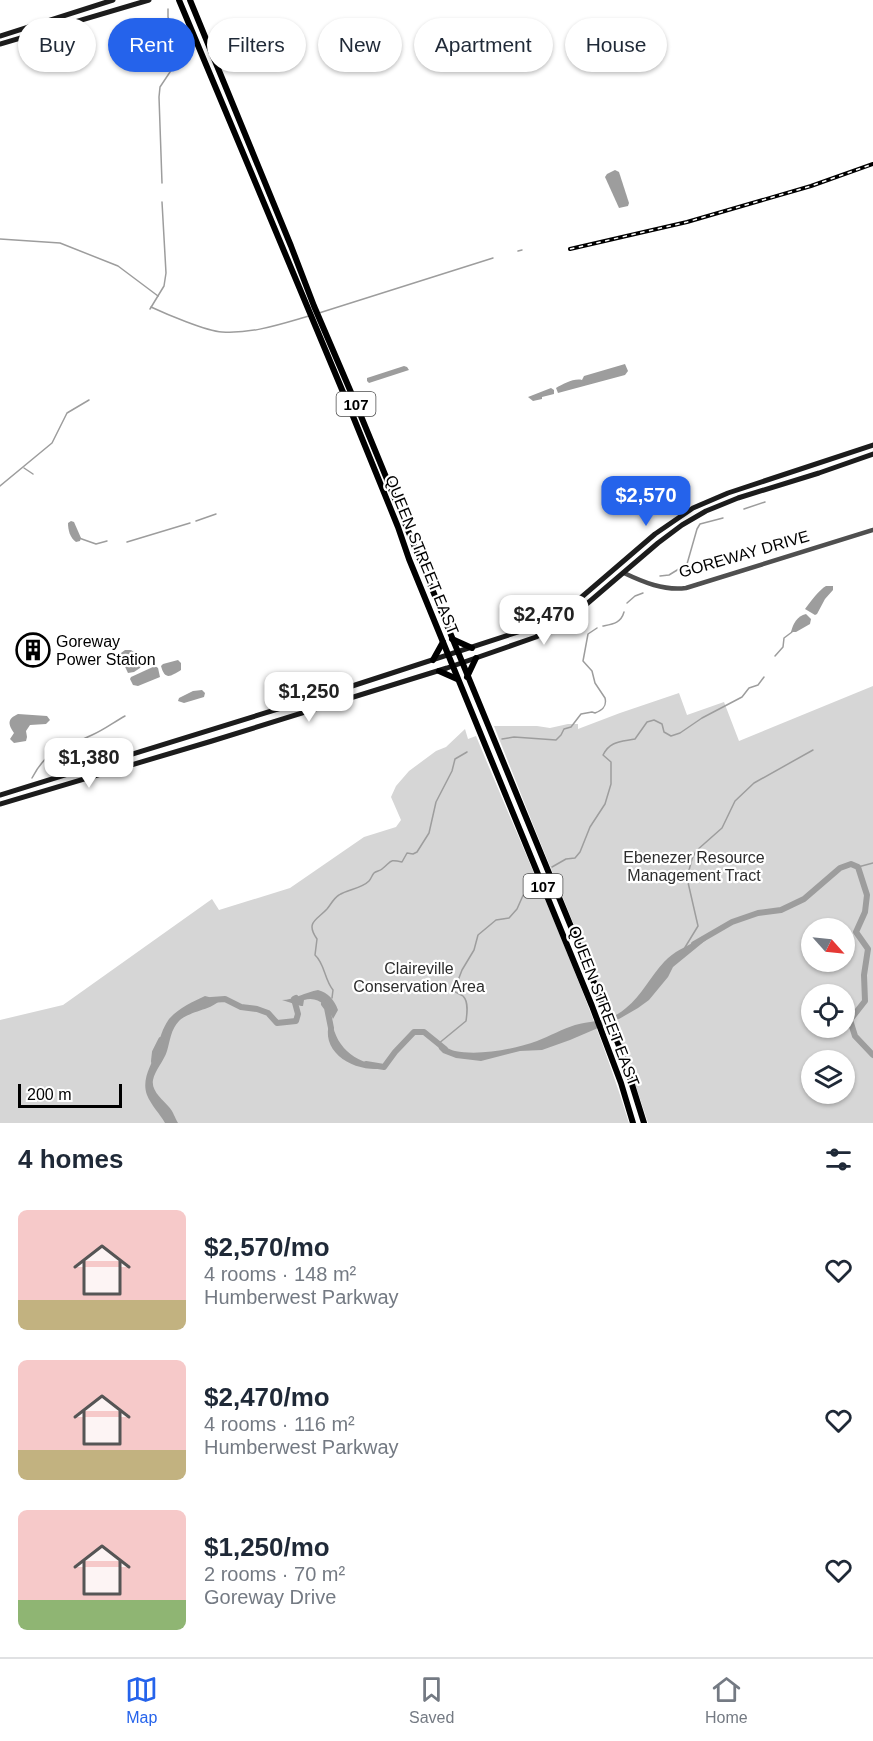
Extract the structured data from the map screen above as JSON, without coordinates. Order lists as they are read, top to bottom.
{
  "streets": {
    "main road": ["107", "QUEEN STREET EAST"],
    "street": ["GOREWAY DRIVE"]
  },
  "parks": ["Ebenezer Resource Management Tract", "Claireville Conservation Area"],
  "places": {
    "building": ["Goreway Power Station"]
  },
  "scale_bar": "200 m",
  "north": "bottom right",
  "page": {
    "chip": [
      "Buy",
      "Rent",
      "Filters",
      "New",
      "Apartment",
      "House"
    ],
    "price": [
      "$2,570",
      "$2,470",
      "$1,250",
      "$1,380"
    ],
    "scale": "200 m",
    "heading": "4 homes",
    "list": [
      {
        "name": "$2,570/mo",
        "note": "4 rooms · 148 m² · Humberwest Parkway"
      },
      {
        "name": "$2,470/mo",
        "note": "4 rooms · 116 m² · Humberwest Parkway"
      },
      {
        "name": "$1,250/mo",
        "note": "2 rooms · 70 m² · Goreway Drive"
      }
    ],
    "tabs": ["Map", "Saved", "Home"]
  }
}
